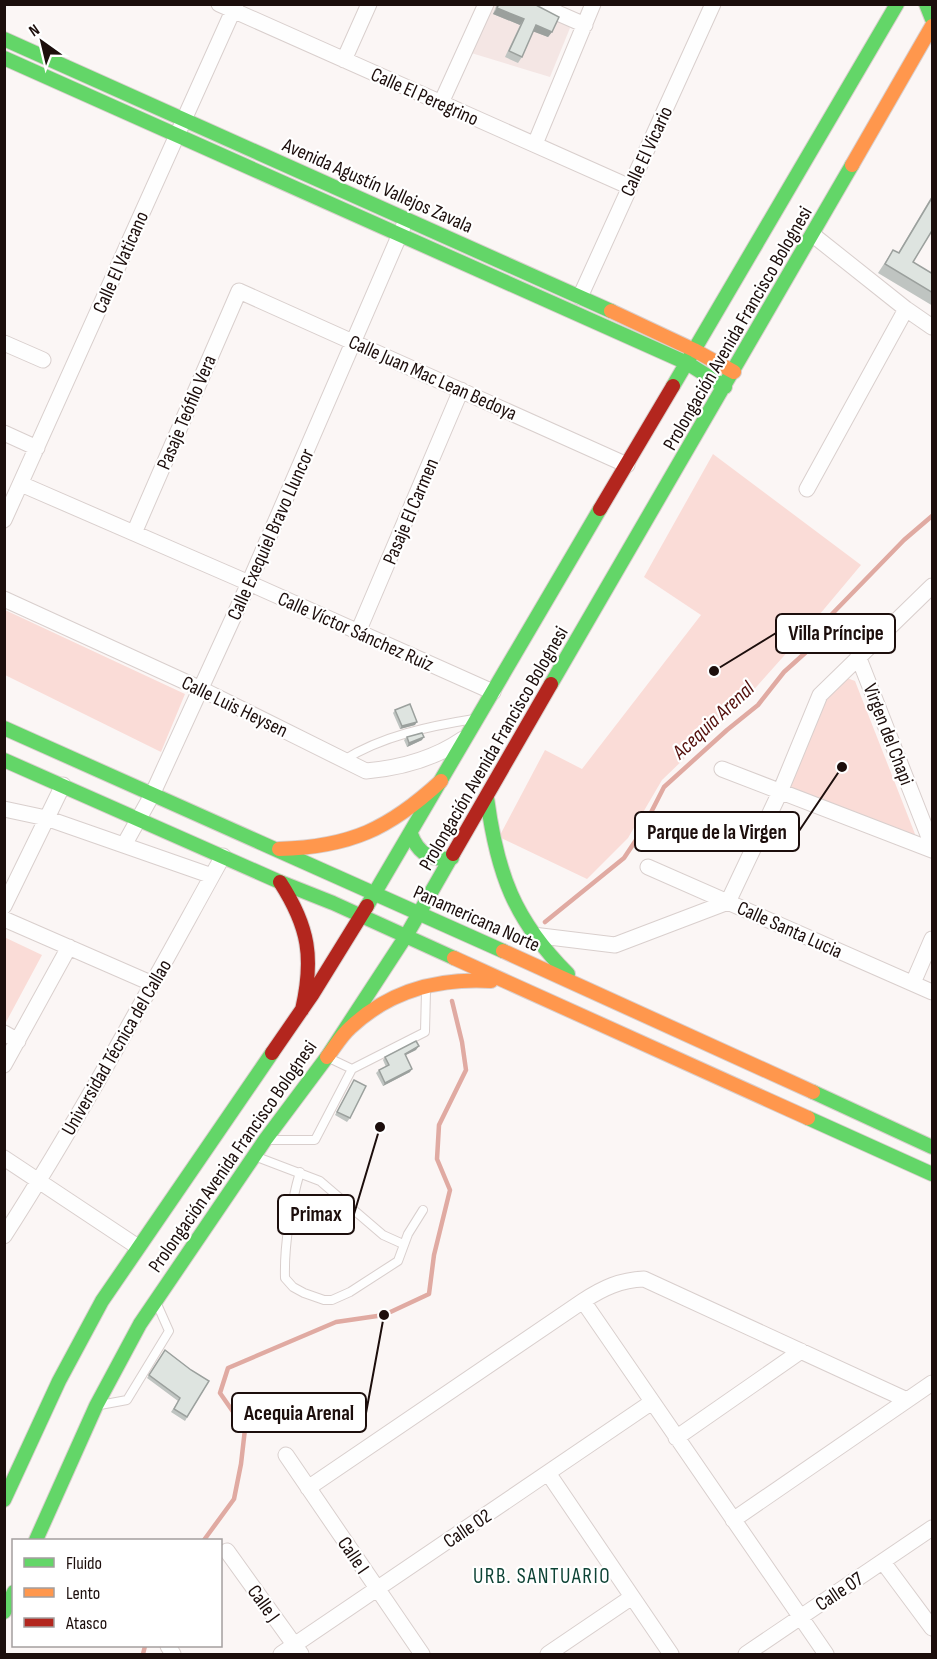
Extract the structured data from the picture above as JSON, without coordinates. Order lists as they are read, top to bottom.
{
  "streets": {
    "main road": ["Avenida Agustín Vallejos Zavala", "Prolongación Avenida Francisco Bolognesi", "Panamericana Norte"],
    "street": [
      "Calle El Peregrino",
      "Calle El Vicario",
      "Calle El Vaticano",
      "Calle Juan Mac Lean Bedoya",
      "Pasaje Teófilo Vera",
      "Pasaje El Carmen",
      "Calle Exequiel Bravo Lluncor",
      "Calle Víctor Sánchez Ruiz",
      "Calle Luis Heysen",
      "Virgen del Chapi",
      "Calle Santa Lucia",
      "Universidad Técnica del Callao",
      "Calle 02",
      "Calle I",
      "Calle 07",
      "Calle J"
    ]
  },
  "crossings": [
    ["Calle El Peregrino", "Calle El Vicario"],
    ["Calle El Peregrino", "Calle El Vaticano"],
    ["Calle El Vicario", "Avenida Agustín Vallejos Zavala"],
    ["Avenida Agustín Vallejos Zavala", "Calle El Vaticano"],
    ["Avenida Agustín Vallejos Zavala", "Prolongación Avenida Francisco Bolognesi"],
    ["Avenida Agustín Vallejos Zavala", "Calle Exequiel Bravo Lluncor"],
    ["Calle El Vaticano", "Calle Víctor Sánchez Ruiz"],
    ["Prolongación Avenida Francisco Bolognesi", "Calle Juan Mac Lean Bedoya"],
    ["Prolongación Avenida Francisco Bolognesi", "Calle Víctor Sánchez Ruiz"],
    ["Prolongación Avenida Francisco Bolognesi", "Calle Luis Heysen"],
    ["Prolongación Avenida Francisco Bolognesi", "Panamericana Norte"],
    ["Calle Juan Mac Lean Bedoya", "Pasaje Teófilo Vera"],
    ["Calle Juan Mac Lean Bedoya", "Pasaje El Carmen"],
    ["Calle Juan Mac Lean Bedoya", "Calle Exequiel Bravo Lluncor"],
    ["Pasaje Teófilo Vera", "Calle Víctor Sánchez Ruiz"],
    ["Pasaje El Carmen", "Calle Víctor Sánchez Ruiz"],
    ["Calle Exequiel Bravo Lluncor", "Calle Víctor Sánchez Ruiz"],
    ["Calle Exequiel Bravo Lluncor", "Calle Luis Heysen"],
    ["Calle Exequiel Bravo Lluncor", "Panamericana Norte"],
    ["Calle 02", "Calle I"],
    ["Calle 02", "Calle J"]
  ],
  "districts": ["URB. SANTUARIO"],
  "water": ["Acequia Arenal"],
  "places": [
    "Villa Príncipe",
    "Parque de la Virgen",
    "Primax",
    "Acequia Arenal"
  ],
  "legend": ["Fluido", "Lento", "Atasco"],
  "north": "top left"
}
